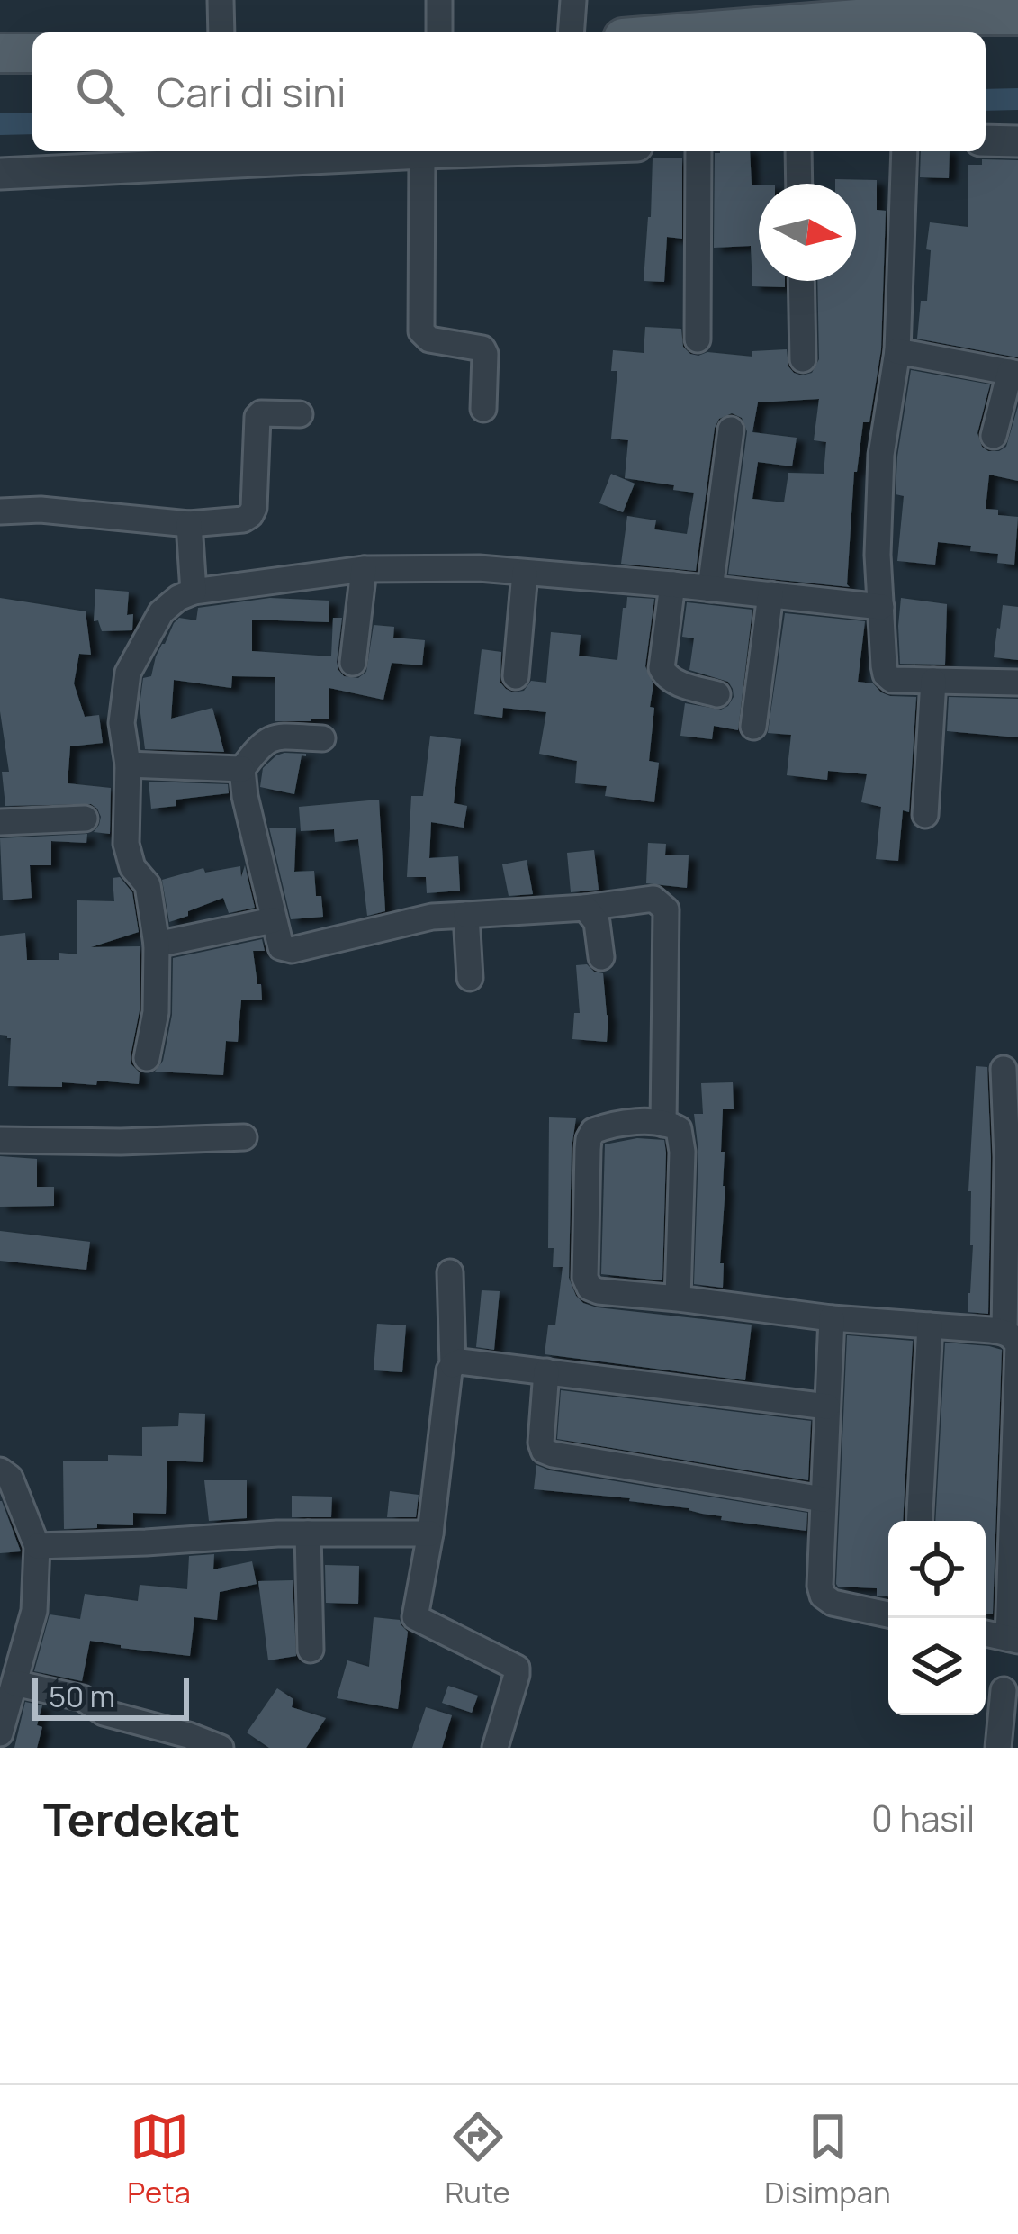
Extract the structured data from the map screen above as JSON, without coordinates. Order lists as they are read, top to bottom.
{
  "scale_bar": "50 m",
  "north": "right",
  "page": {
    "search": "Cari di sini",
    "scale": "50 m",
    "heading": ["Terdekat", "0 hasil"],
    "nav": ["Peta", "Rute", "Disimpan"]
  }
}
